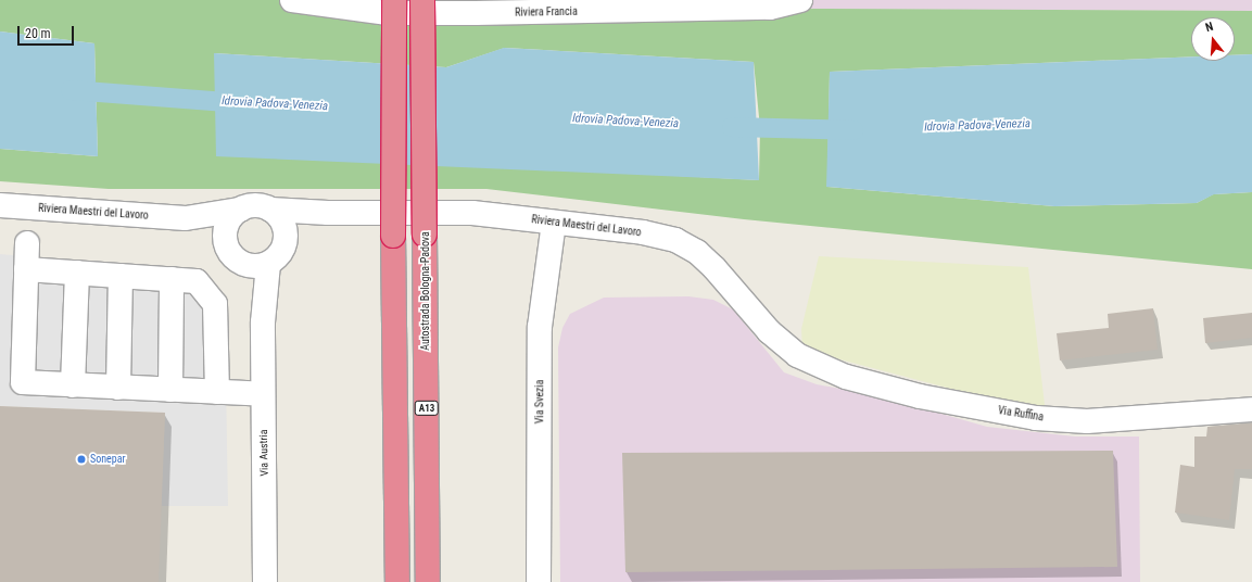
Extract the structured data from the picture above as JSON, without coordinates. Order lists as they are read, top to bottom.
{
  "streets": {
    "highway": ["Autostrada Bologna-Padova", "A13"],
    "street": [
      "Riviera Francia",
      "Riviera Maestri del Lavoro",
      "Via Svezia",
      "Via Ruffina",
      "Via Austria"
    ]
  },
  "crossings": [
    ["Riviera Maestri del Lavoro", "Via Svezia"],
    ["Riviera Maestri del Lavoro", "Via Ruffina"],
    ["Riviera Maestri del Lavoro", "Via Austria"]
  ],
  "water": ["Idrovia Padova-Venezia"],
  "places": ["Sonepar"],
  "scale_bar": "20 m",
  "north": "top"
}
